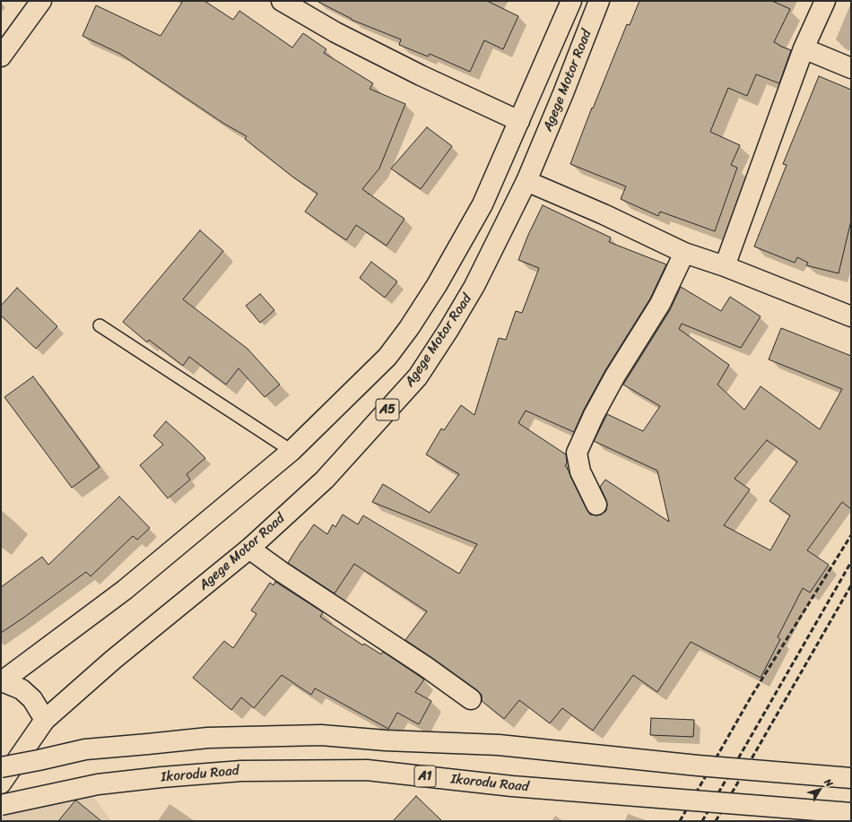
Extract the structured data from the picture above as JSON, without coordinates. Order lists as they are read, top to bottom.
{
  "streets": {
    "main road": [
      "Agege Motor Road",
      "A5",
      "Ikorodu Road",
      "A1"
    ]
  },
  "north": "top right"
}
